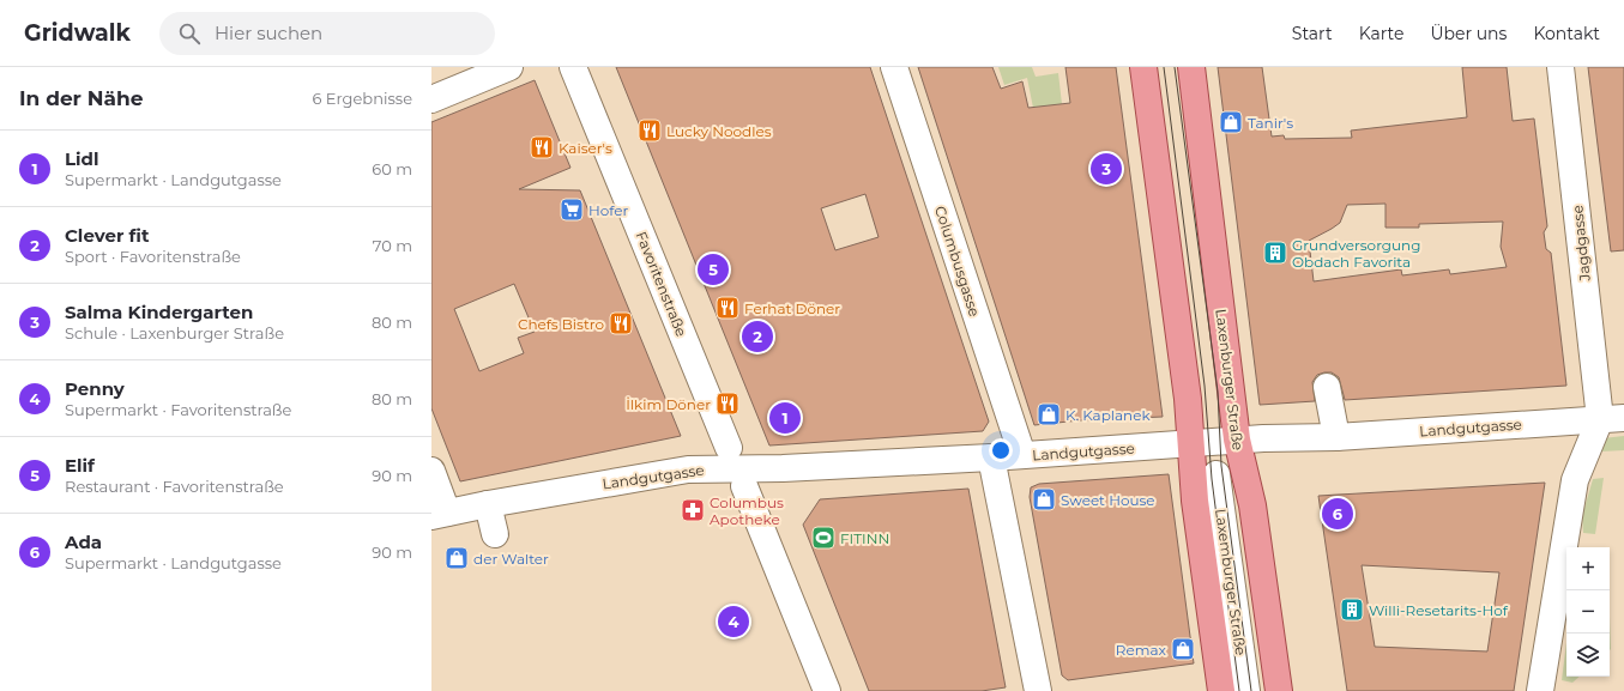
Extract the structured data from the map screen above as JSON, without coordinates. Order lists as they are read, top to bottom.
{
  "streets": {
    "main road": ["Laxenburger Straße"],
    "street": [
      "Jagdgasse",
      "Columbusgasse",
      "Favoritenstraße",
      "Landgutgasse",
      "Laxemburger Straße"
    ]
  },
  "crossings": [
    ["Jagdgasse", "Landgutgasse"],
    ["Columbusgasse", "Landgutgasse"],
    ["Laxenburger Straße", "Landgutgasse"]
  ],
  "places": {
    "shop": [
      "Tanir's",
      "K. Kaplanek",
      "Sweet House",
      "der Walter",
      "Remax"
    ],
    "restaurant": [
      "Lucky Noodles",
      "Kaiser's",
      "Ferhat Döner",
      "Chefs Bistro",
      "İlkim Döner"
    ],
    "supermarket": ["Hofer"],
    "building": ["Grundversorgung Obdach Favorita", "Willi-Resetarits-Hof"],
    "pharmacy": ["Columbus Apotheke"],
    "sports": ["FITINN"]
  },
  "page": {
    "header": "Gridwalk",
    "search": "Hier suchen",
    "nav": [
      "Start",
      "Karte",
      "Über uns",
      "Kontakt"
    ],
    "heading": ["In der Nähe", "6 Ergebnisse"],
    "list": [
      {
        "mark": "1",
        "name": "Lidl",
        "note": "Supermarkt · Landgutgasse",
        "value": "60 m"
      },
      {
        "mark": "2",
        "name": "Clever fit",
        "note": "Sport · Favoritenstraße",
        "value": "70 m"
      },
      {
        "mark": "3",
        "name": "Salma Kindergarten",
        "note": "Schule · Laxenburger Straße",
        "value": "80 m"
      },
      {
        "mark": "4",
        "name": "Penny",
        "note": "Supermarkt · Favoritenstraße",
        "value": "80 m"
      },
      {
        "mark": "5",
        "name": "Elif",
        "note": "Restaurant · Favoritenstraße",
        "value": "90 m"
      },
      {
        "mark": "6",
        "name": "Ada",
        "note": "Supermarkt · Landgutgasse",
        "value": "90 m"
      }
    ],
    "pins": [
      "3",
      "5",
      "2",
      "1",
      "6",
      "4"
    ],
    "map_buttons": ["+", "−"]
  }
}
